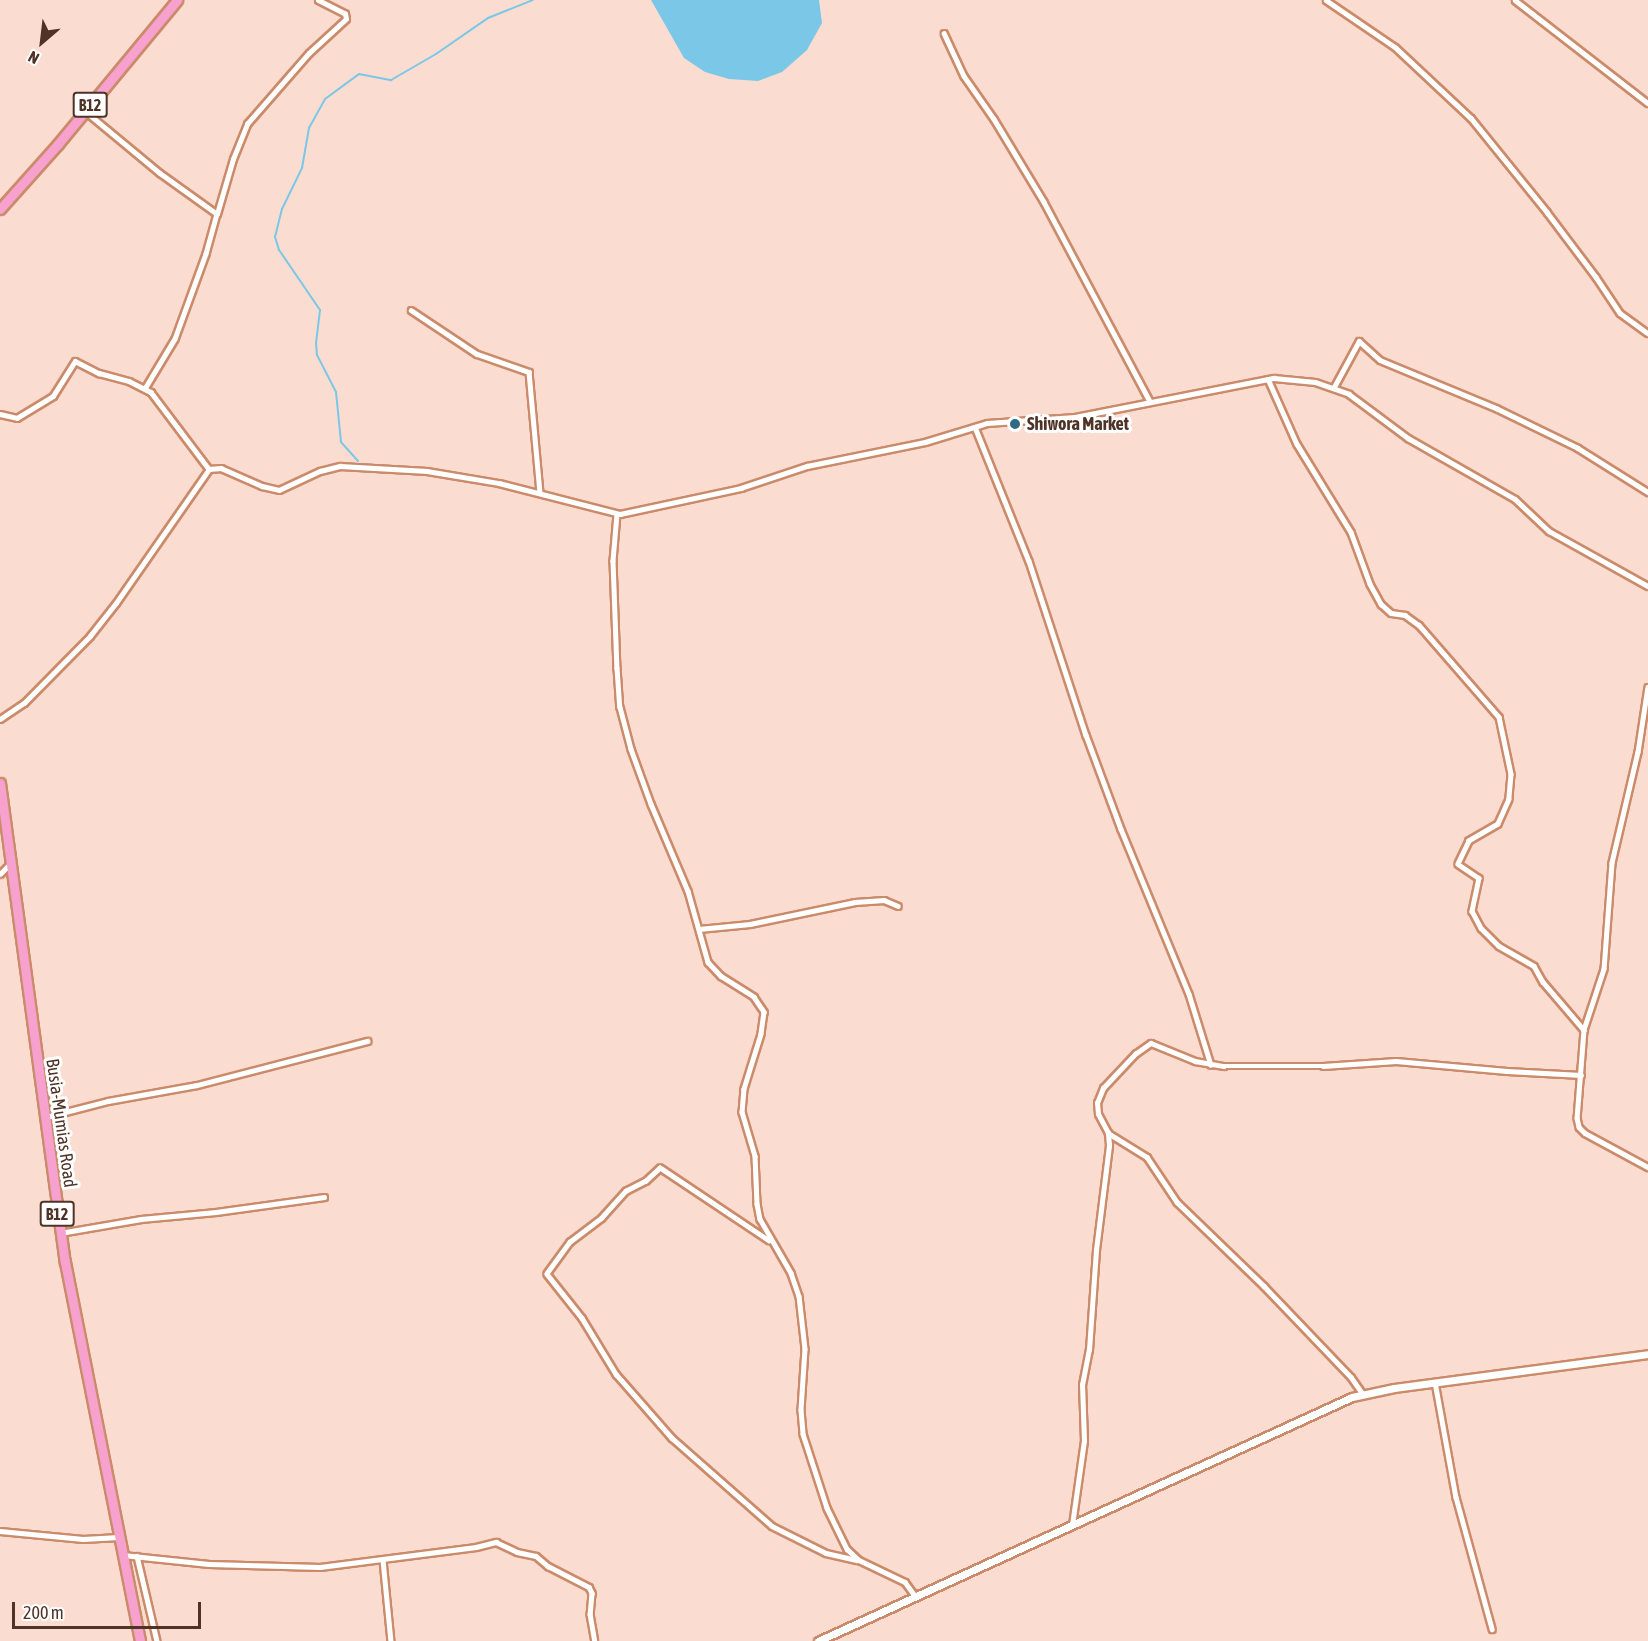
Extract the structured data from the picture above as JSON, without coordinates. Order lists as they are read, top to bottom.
{
  "streets": {
    "highway": ["B12", "Busia-Mumias Road"]
  },
  "places": ["Shiwora Market"],
  "scale_bar": "200 m",
  "north": "bottom left"
}
